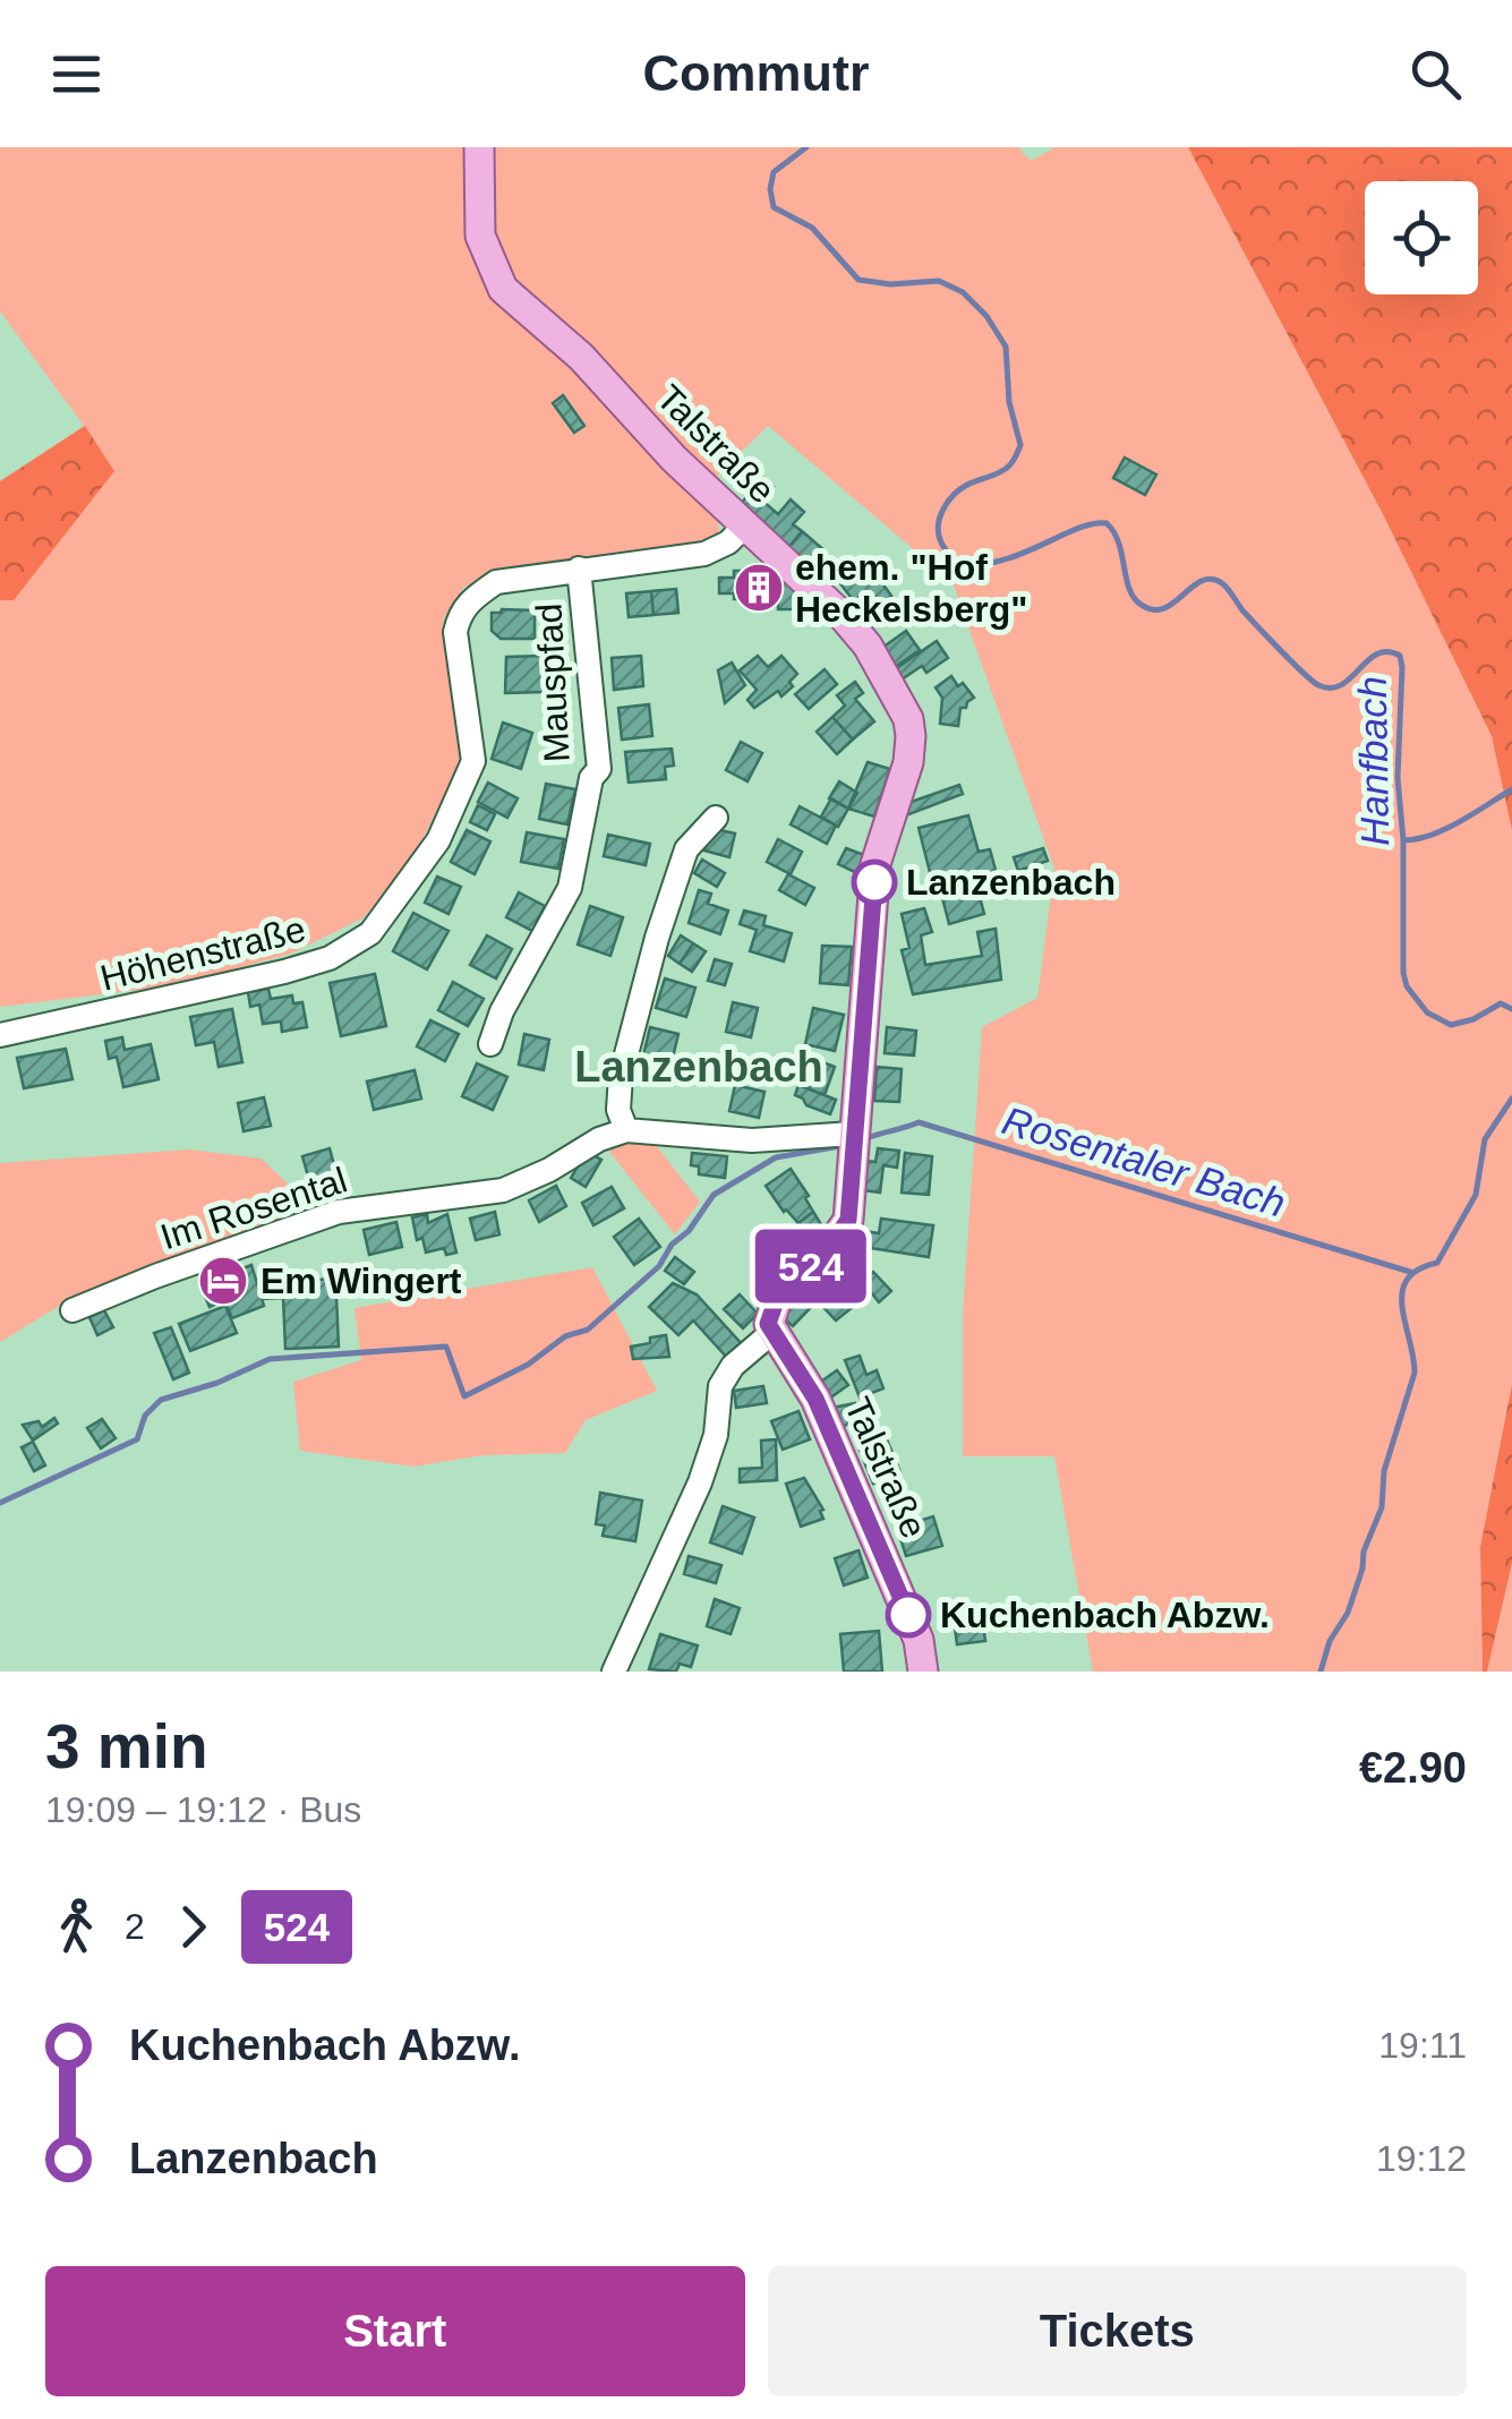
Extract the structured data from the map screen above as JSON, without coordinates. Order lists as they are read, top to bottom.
{
  "streets": {
    "main road": ["Talstraße"],
    "street": ["Mauspfad", "Höhenstraße", "Im Rosental"]
  },
  "crossings": [
    ["Talstraße", "Höhenstraße"],
    ["Talstraße", "Im Rosental"],
    ["Mauspfad", "Höhenstraße"]
  ],
  "districts": ["Lanzenbach"],
  "water": ["Hanfbach", "Rosentaler Bach"],
  "places": {
    "building": ["ehem. \"Hof Heckelsberg\""],
    "other": ["Lanzenbach", "Kuchenbach Abzw."],
    "hotel": ["Em Wingert"]
  },
  "lines": ["bus line 524"],
  "page": {
    "header": "Commutr",
    "on_map": "524",
    "heading": ["3 min", "19:09 – 19:12 · Bus", "€2.90"],
    "legs": ["2", "524"],
    "list": [
      {
        "name": "Kuchenbach Abzw.",
        "value": "19:11"
      },
      {
        "name": "Lanzenbach",
        "value": "19:12"
      }
    ],
    "buttons": ["Start", "Tickets"]
  }
}
